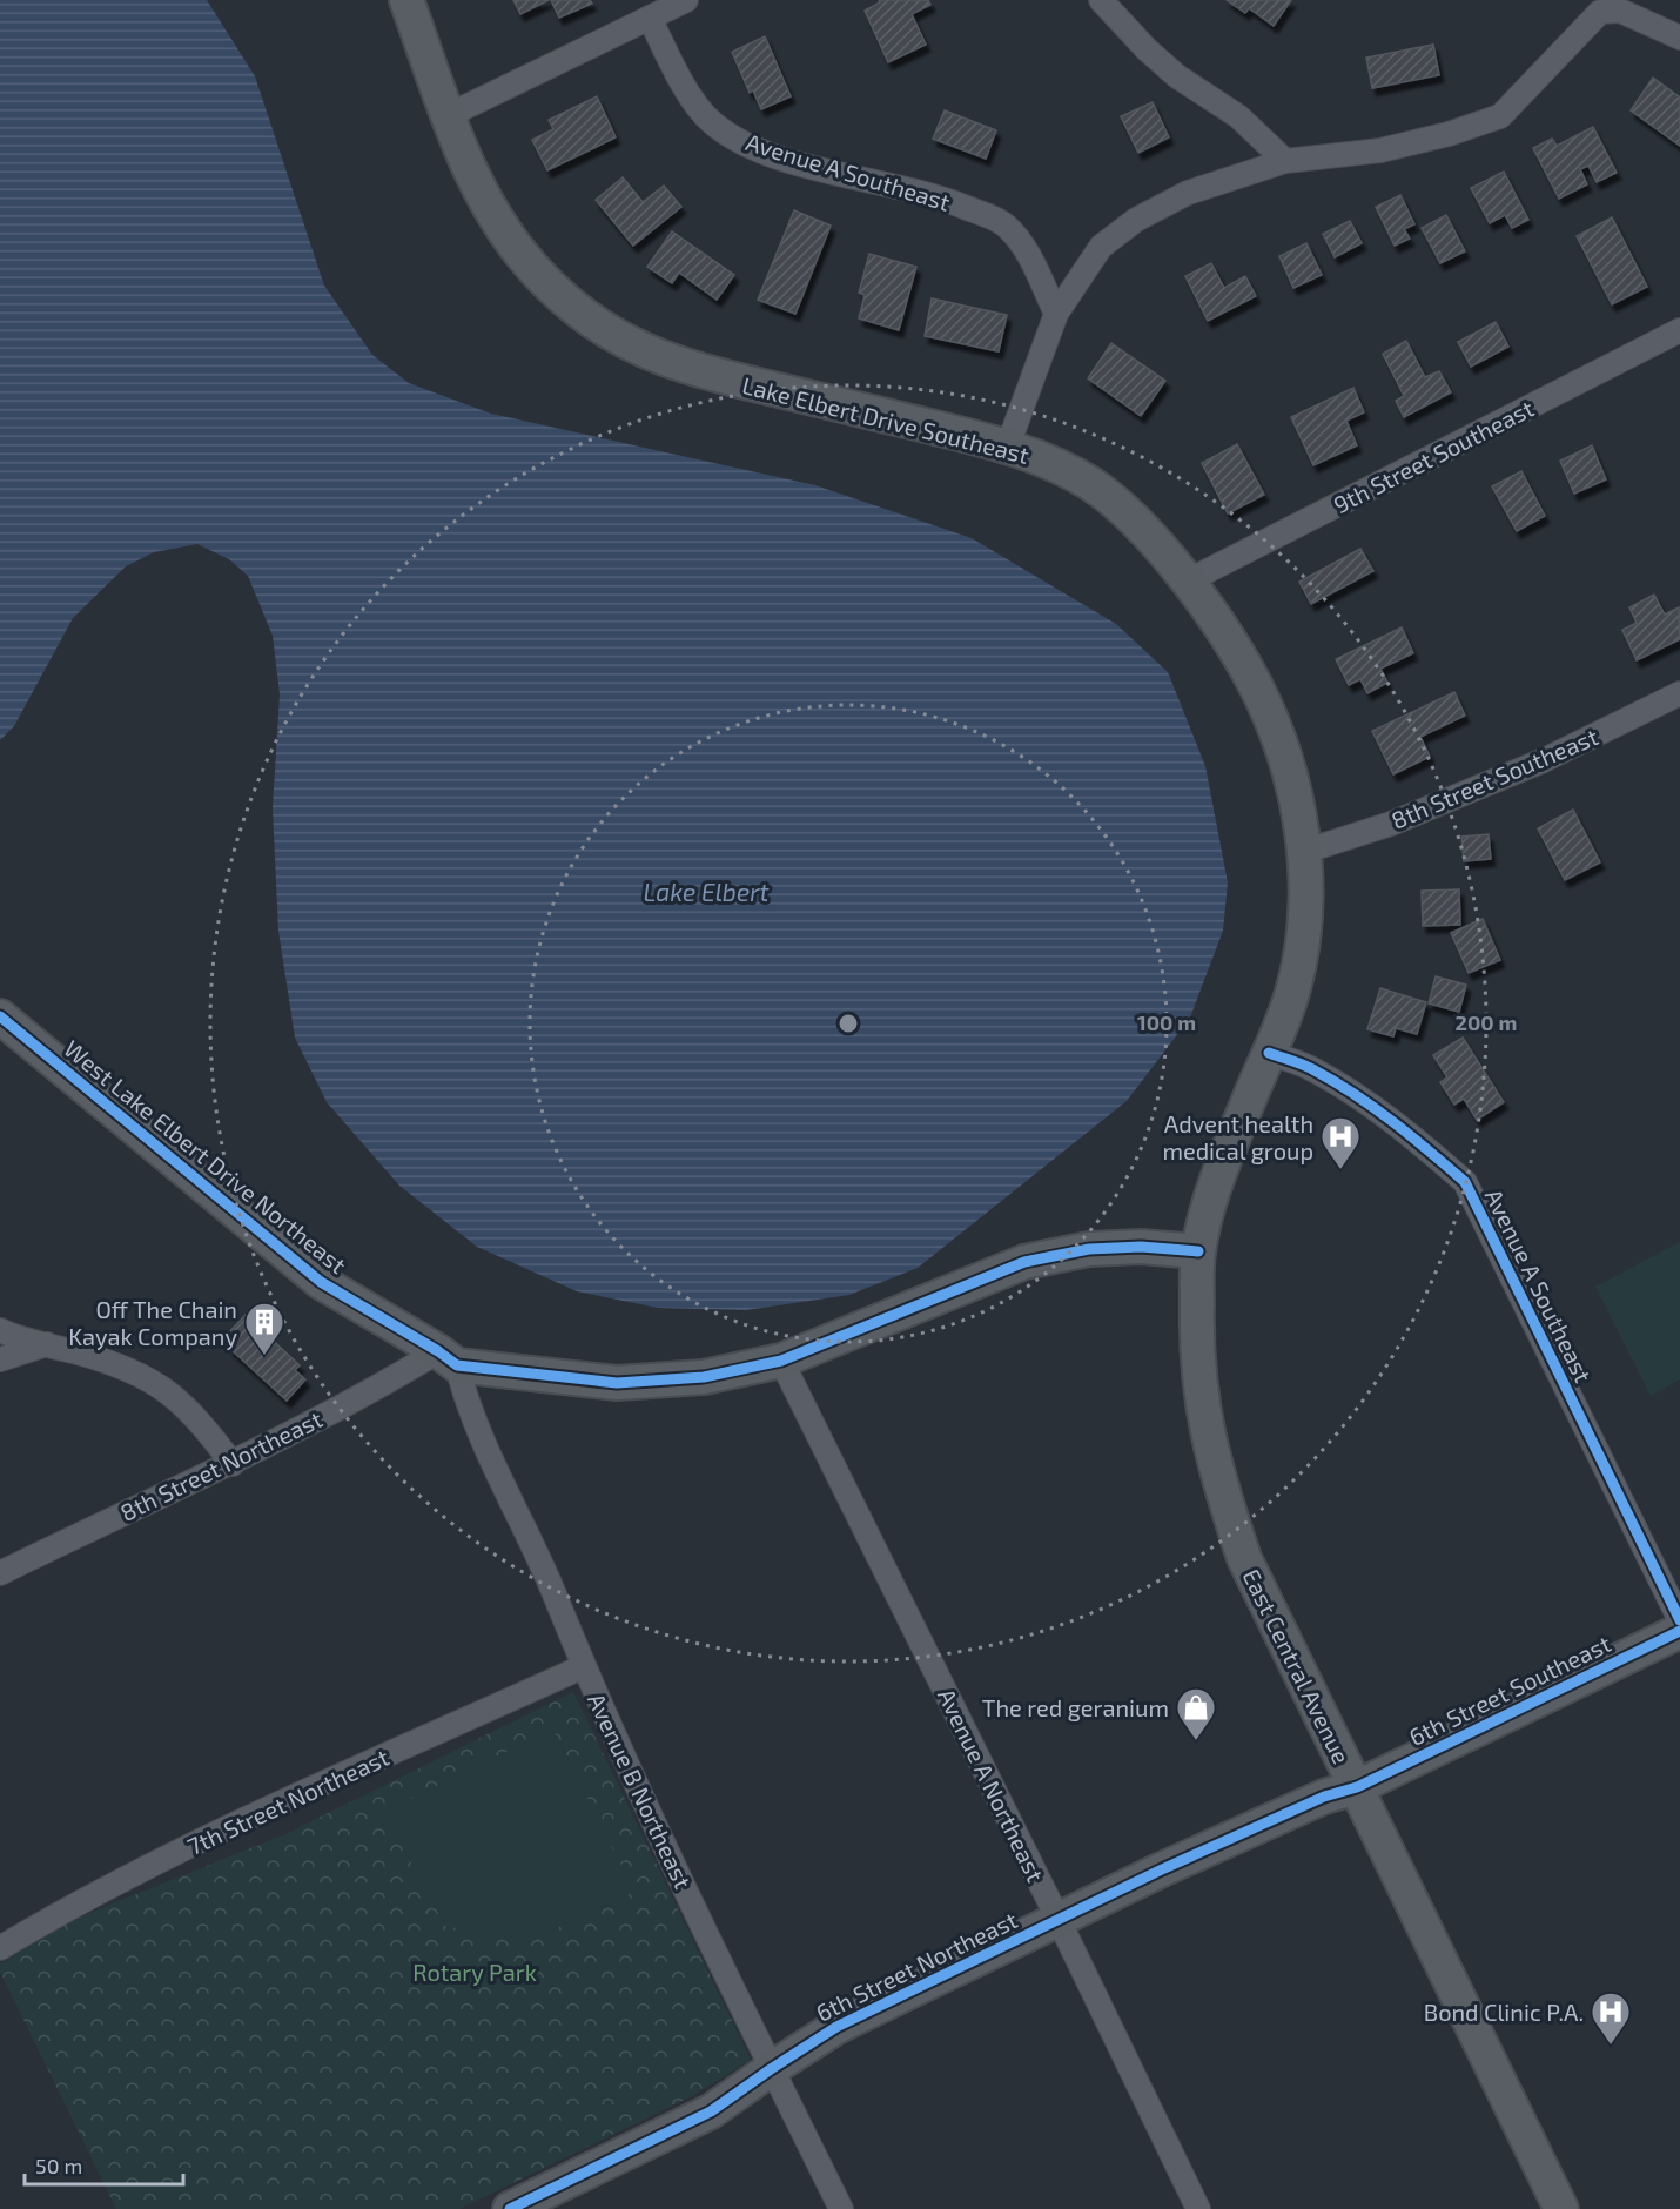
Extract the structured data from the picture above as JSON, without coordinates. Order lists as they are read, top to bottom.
{
  "streets": {
    "main road": [
      "Lake Elbert Drive Southeast",
      "West Lake Elbert Drive Northeast",
      "East Central Avenue",
      "6th Street Southeast",
      "6th Street Northeast"
    ],
    "street": [
      "Avenue A Southeast",
      "9th Street Southeast",
      "8th Street Southeast",
      "8th Street Northeast",
      "Avenue A Northeast",
      "Avenue B Northeast",
      "7th Street Northeast"
    ]
  },
  "crossings": [
    ["Avenue A Southeast", "Lake Elbert Drive Southeast"],
    ["Lake Elbert Drive Southeast", "9th Street Southeast"],
    ["Lake Elbert Drive Southeast", "8th Street Southeast"],
    ["Lake Elbert Drive Southeast", "West Lake Elbert Drive Northeast"],
    ["Lake Elbert Drive Southeast", "East Central Avenue"],
    ["West Lake Elbert Drive Northeast", "8th Street Northeast"],
    ["West Lake Elbert Drive Northeast", "East Central Avenue"],
    ["West Lake Elbert Drive Northeast", "Avenue A Northeast"],
    ["West Lake Elbert Drive Northeast", "Avenue B Northeast"],
    ["8th Street Northeast", "Avenue B Northeast"],
    ["East Central Avenue", "6th Street Southeast"],
    ["East Central Avenue", "6th Street Northeast"],
    ["6th Street Southeast", "6th Street Northeast"],
    ["Avenue A Northeast", "6th Street Northeast"],
    ["Avenue B Northeast", "7th Street Northeast"],
    ["Avenue B Northeast", "6th Street Northeast"]
  ],
  "water": ["Lake Elbert"],
  "parks": ["Rotary Park"],
  "places": {
    "hospital": ["Advent health medical group", "Bond Clinic P.A."],
    "building": ["Off The Chain Kayak Company"],
    "shop": ["The red geranium"]
  },
  "scale_bar": "50 m",
  "rings": ["100 m", "200 m"]
}
